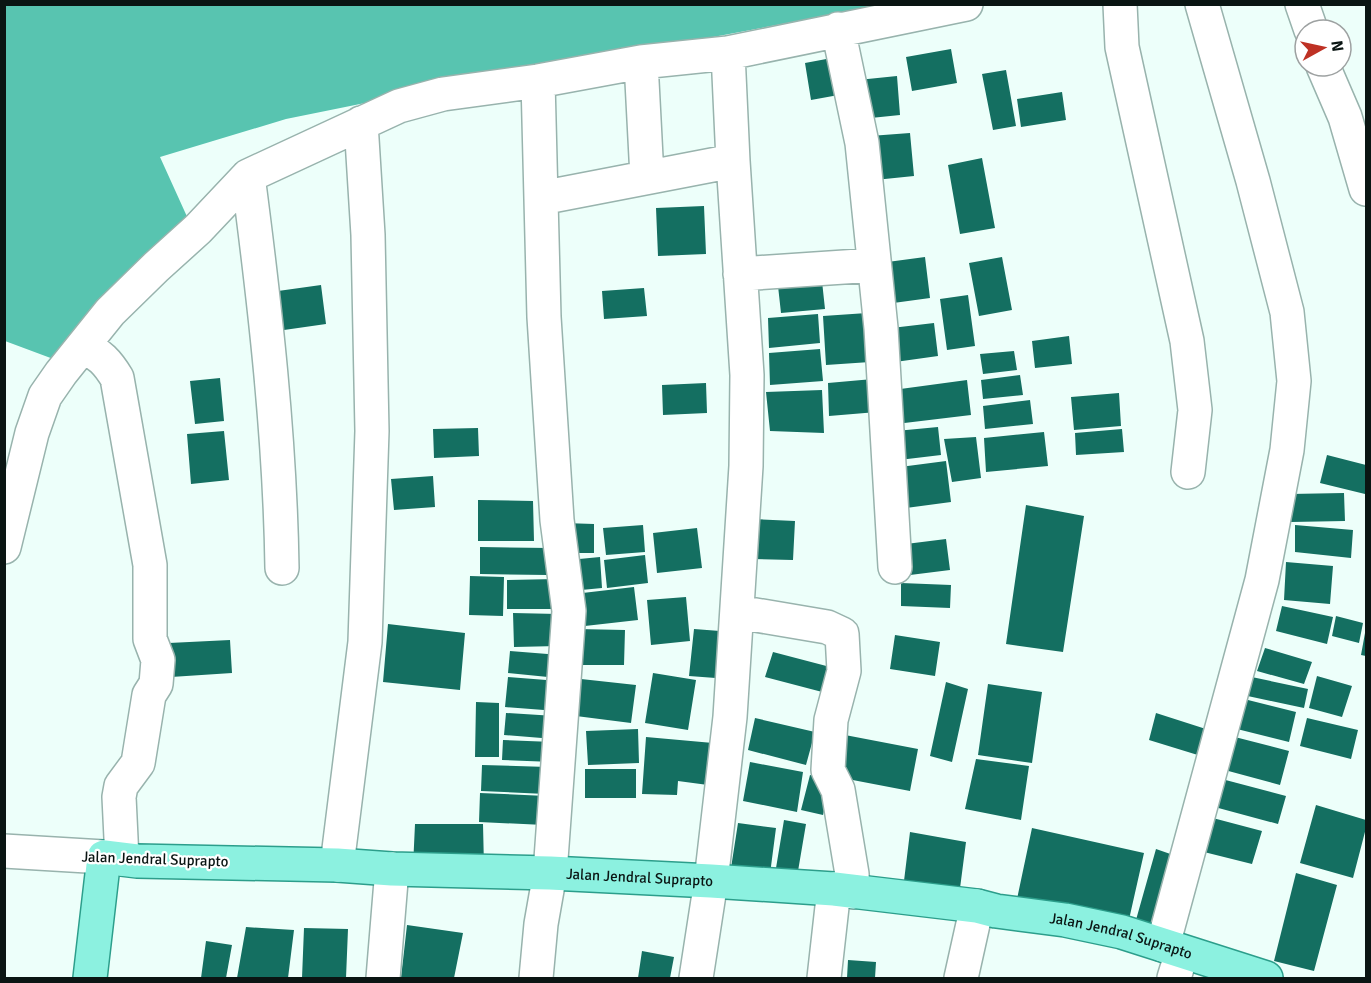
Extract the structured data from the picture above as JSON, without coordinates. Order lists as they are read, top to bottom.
{
  "streets": {
    "main road": ["Jalan Jendral Suprapto"]
  },
  "north": "right"
}
